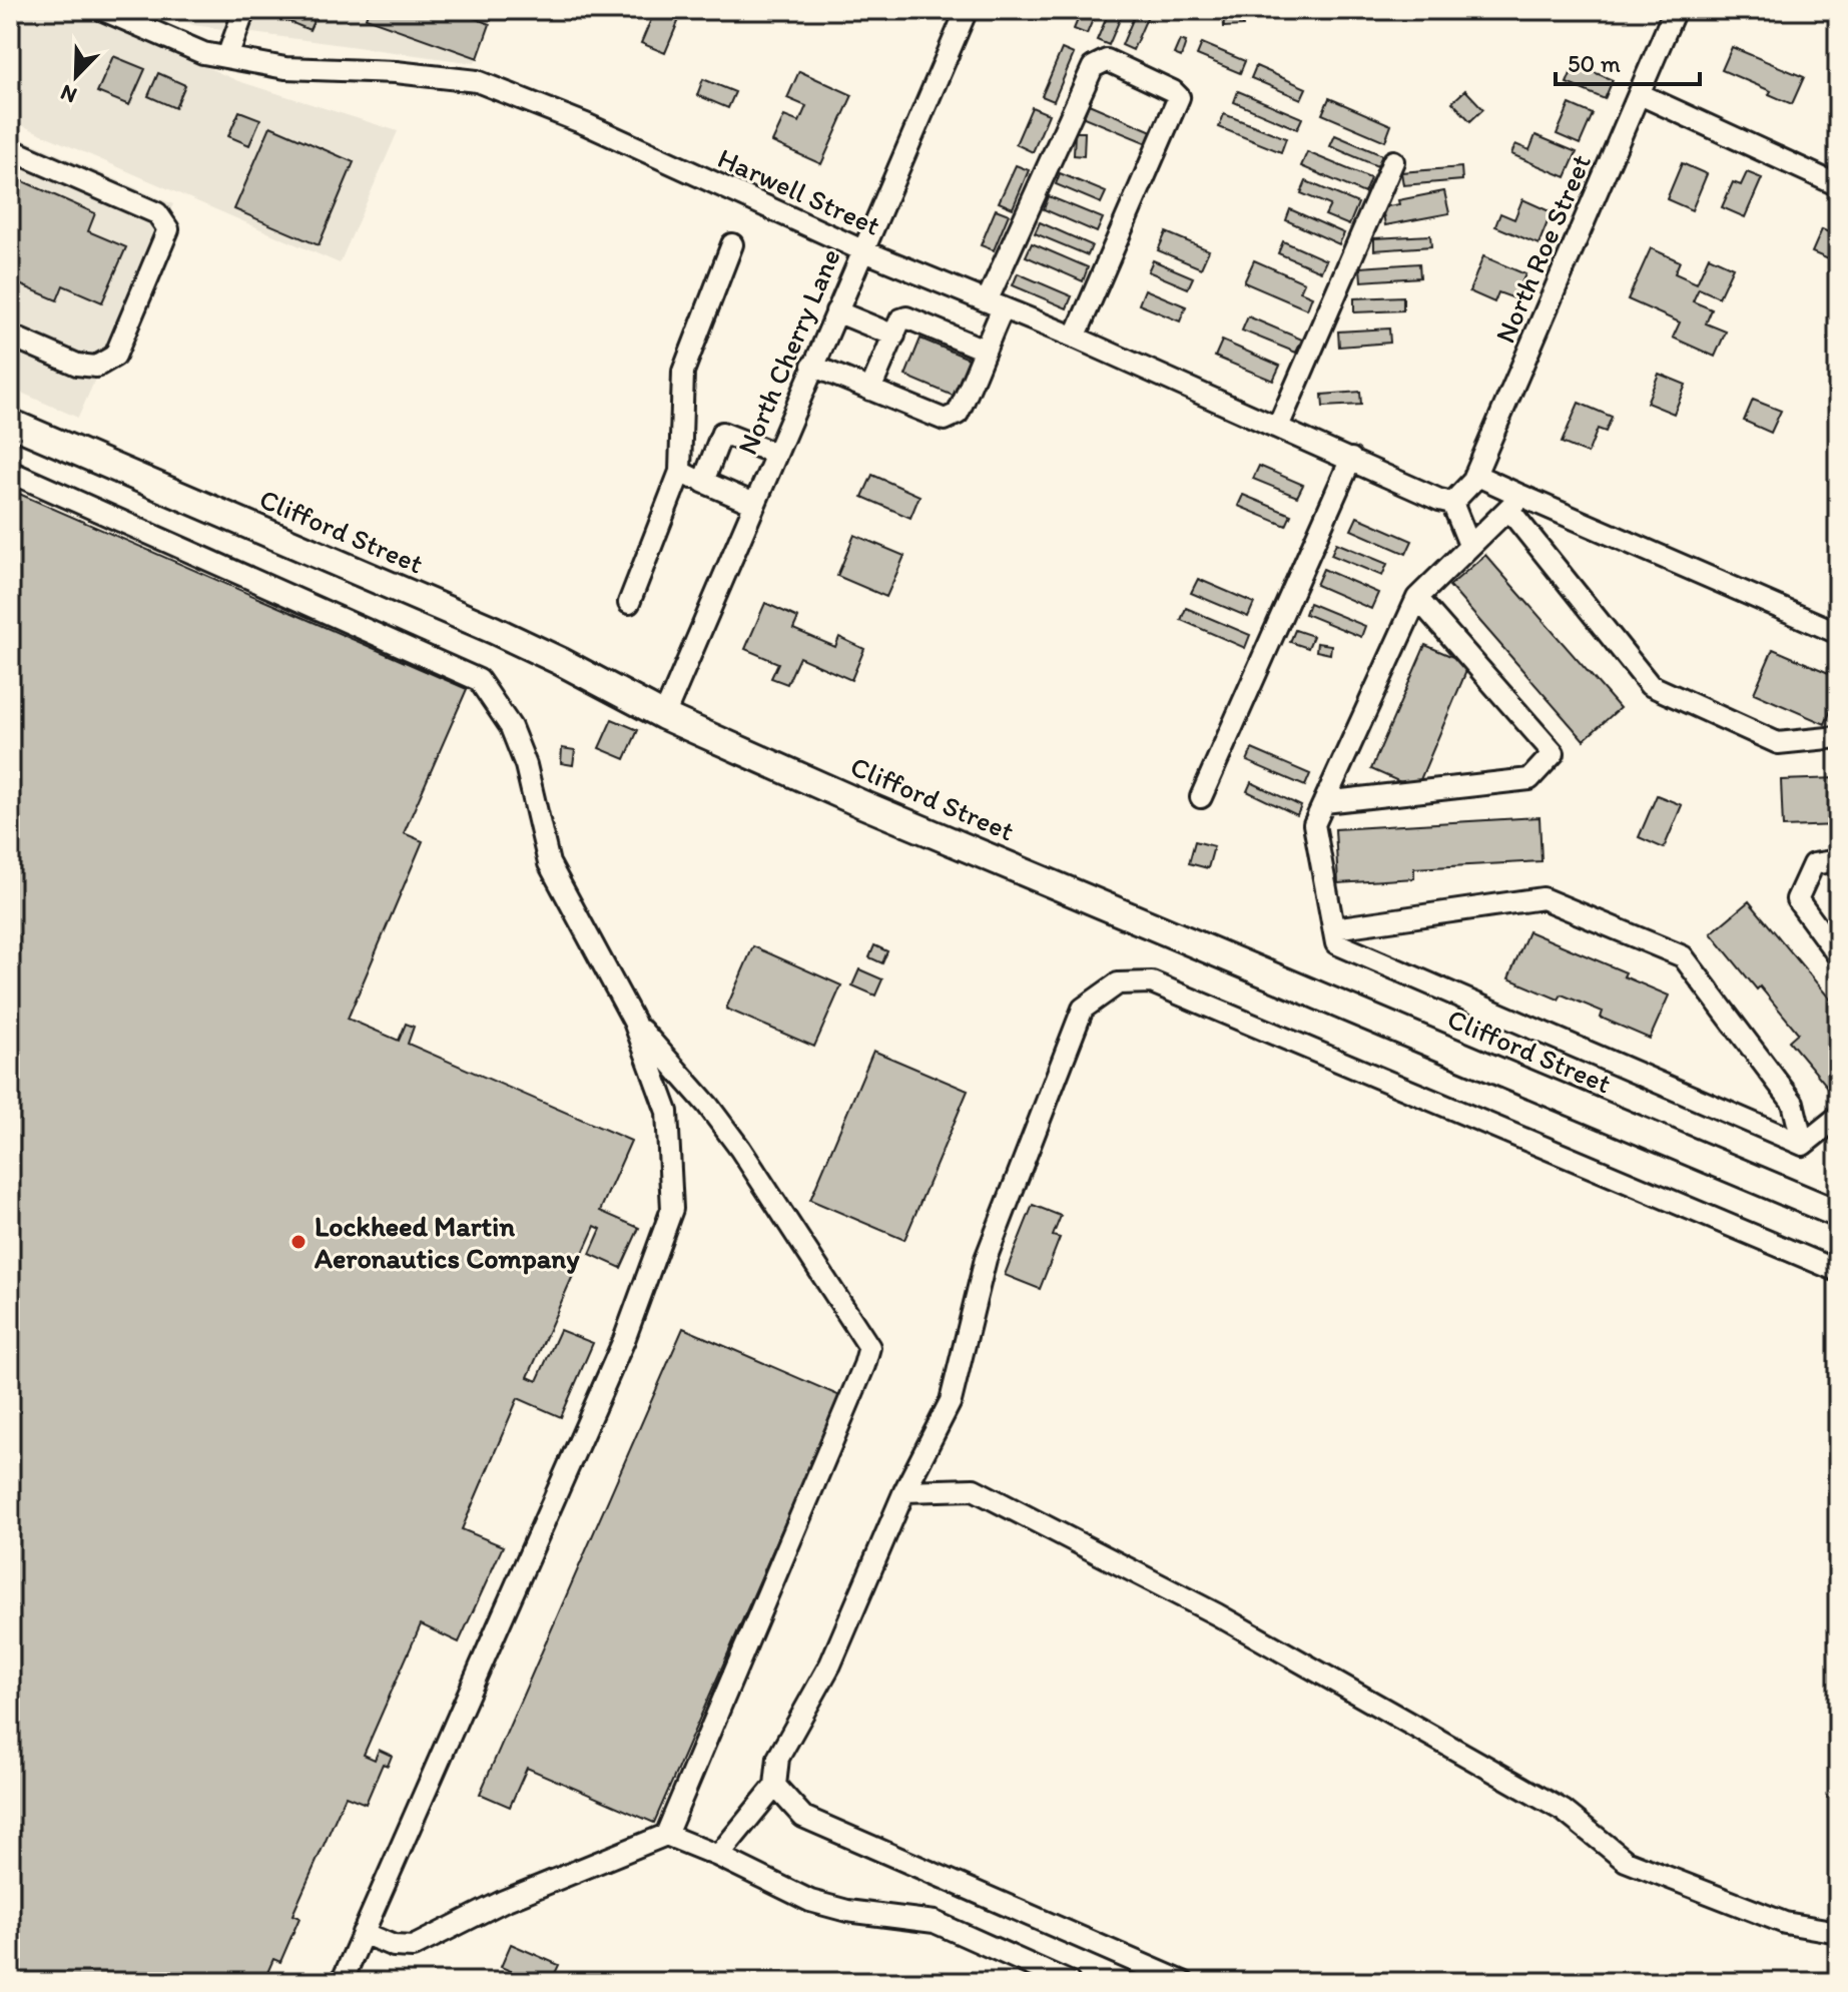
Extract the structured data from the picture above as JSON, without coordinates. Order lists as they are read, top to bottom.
{
  "streets": {
    "main road": ["Clifford Street"],
    "street": ["Harwell Street", "North Roe Street", "North Cherry Lane"]
  },
  "crossings": [
    ["Harwell Street", "North Roe Street"],
    ["Harwell Street", "North Cherry Lane"],
    ["North Cherry Lane", "Clifford Street"]
  ],
  "places": ["Lockheed Martin Aeronautics Company"],
  "scale_bar": "50 m",
  "north": "bottom left"
}
